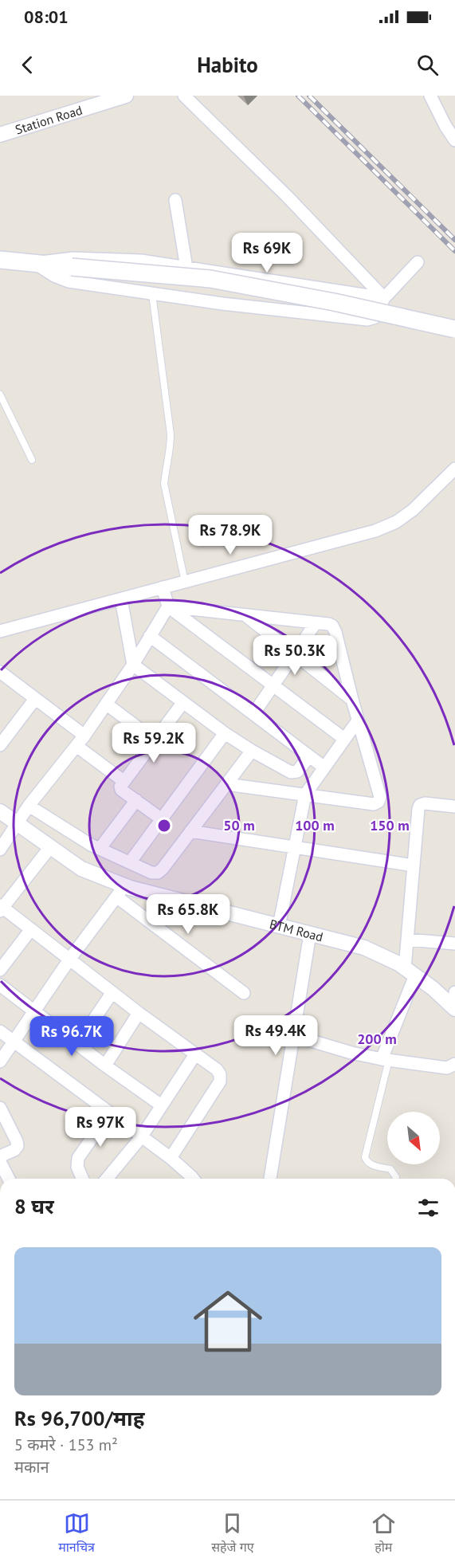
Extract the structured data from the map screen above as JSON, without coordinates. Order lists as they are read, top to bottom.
{
  "streets": {
    "street": ["Station Road", "BTM Road"]
  },
  "north": "bottom right",
  "page": {
    "status": "08:01",
    "header": "Habito",
    "price": [
      "Rs 69K",
      "Rs 78.9K",
      "Rs 50.3K",
      "Rs 59.2K",
      "Rs 65.8K",
      "Rs 49.4K",
      "Rs 96.7K",
      "Rs 97K"
    ],
    "heading": "8 घर",
    "list": [
      {
        "name": "Rs 96,700/माह",
        "note": "5 कमरे · 153 m² · मकान"
      }
    ],
    "tabs": ["मानचित्र", "सहेजे गए", "होम"]
  },
  "rings": [
    "50 m",
    "100 m",
    "150 m",
    "200 m"
  ]
}
